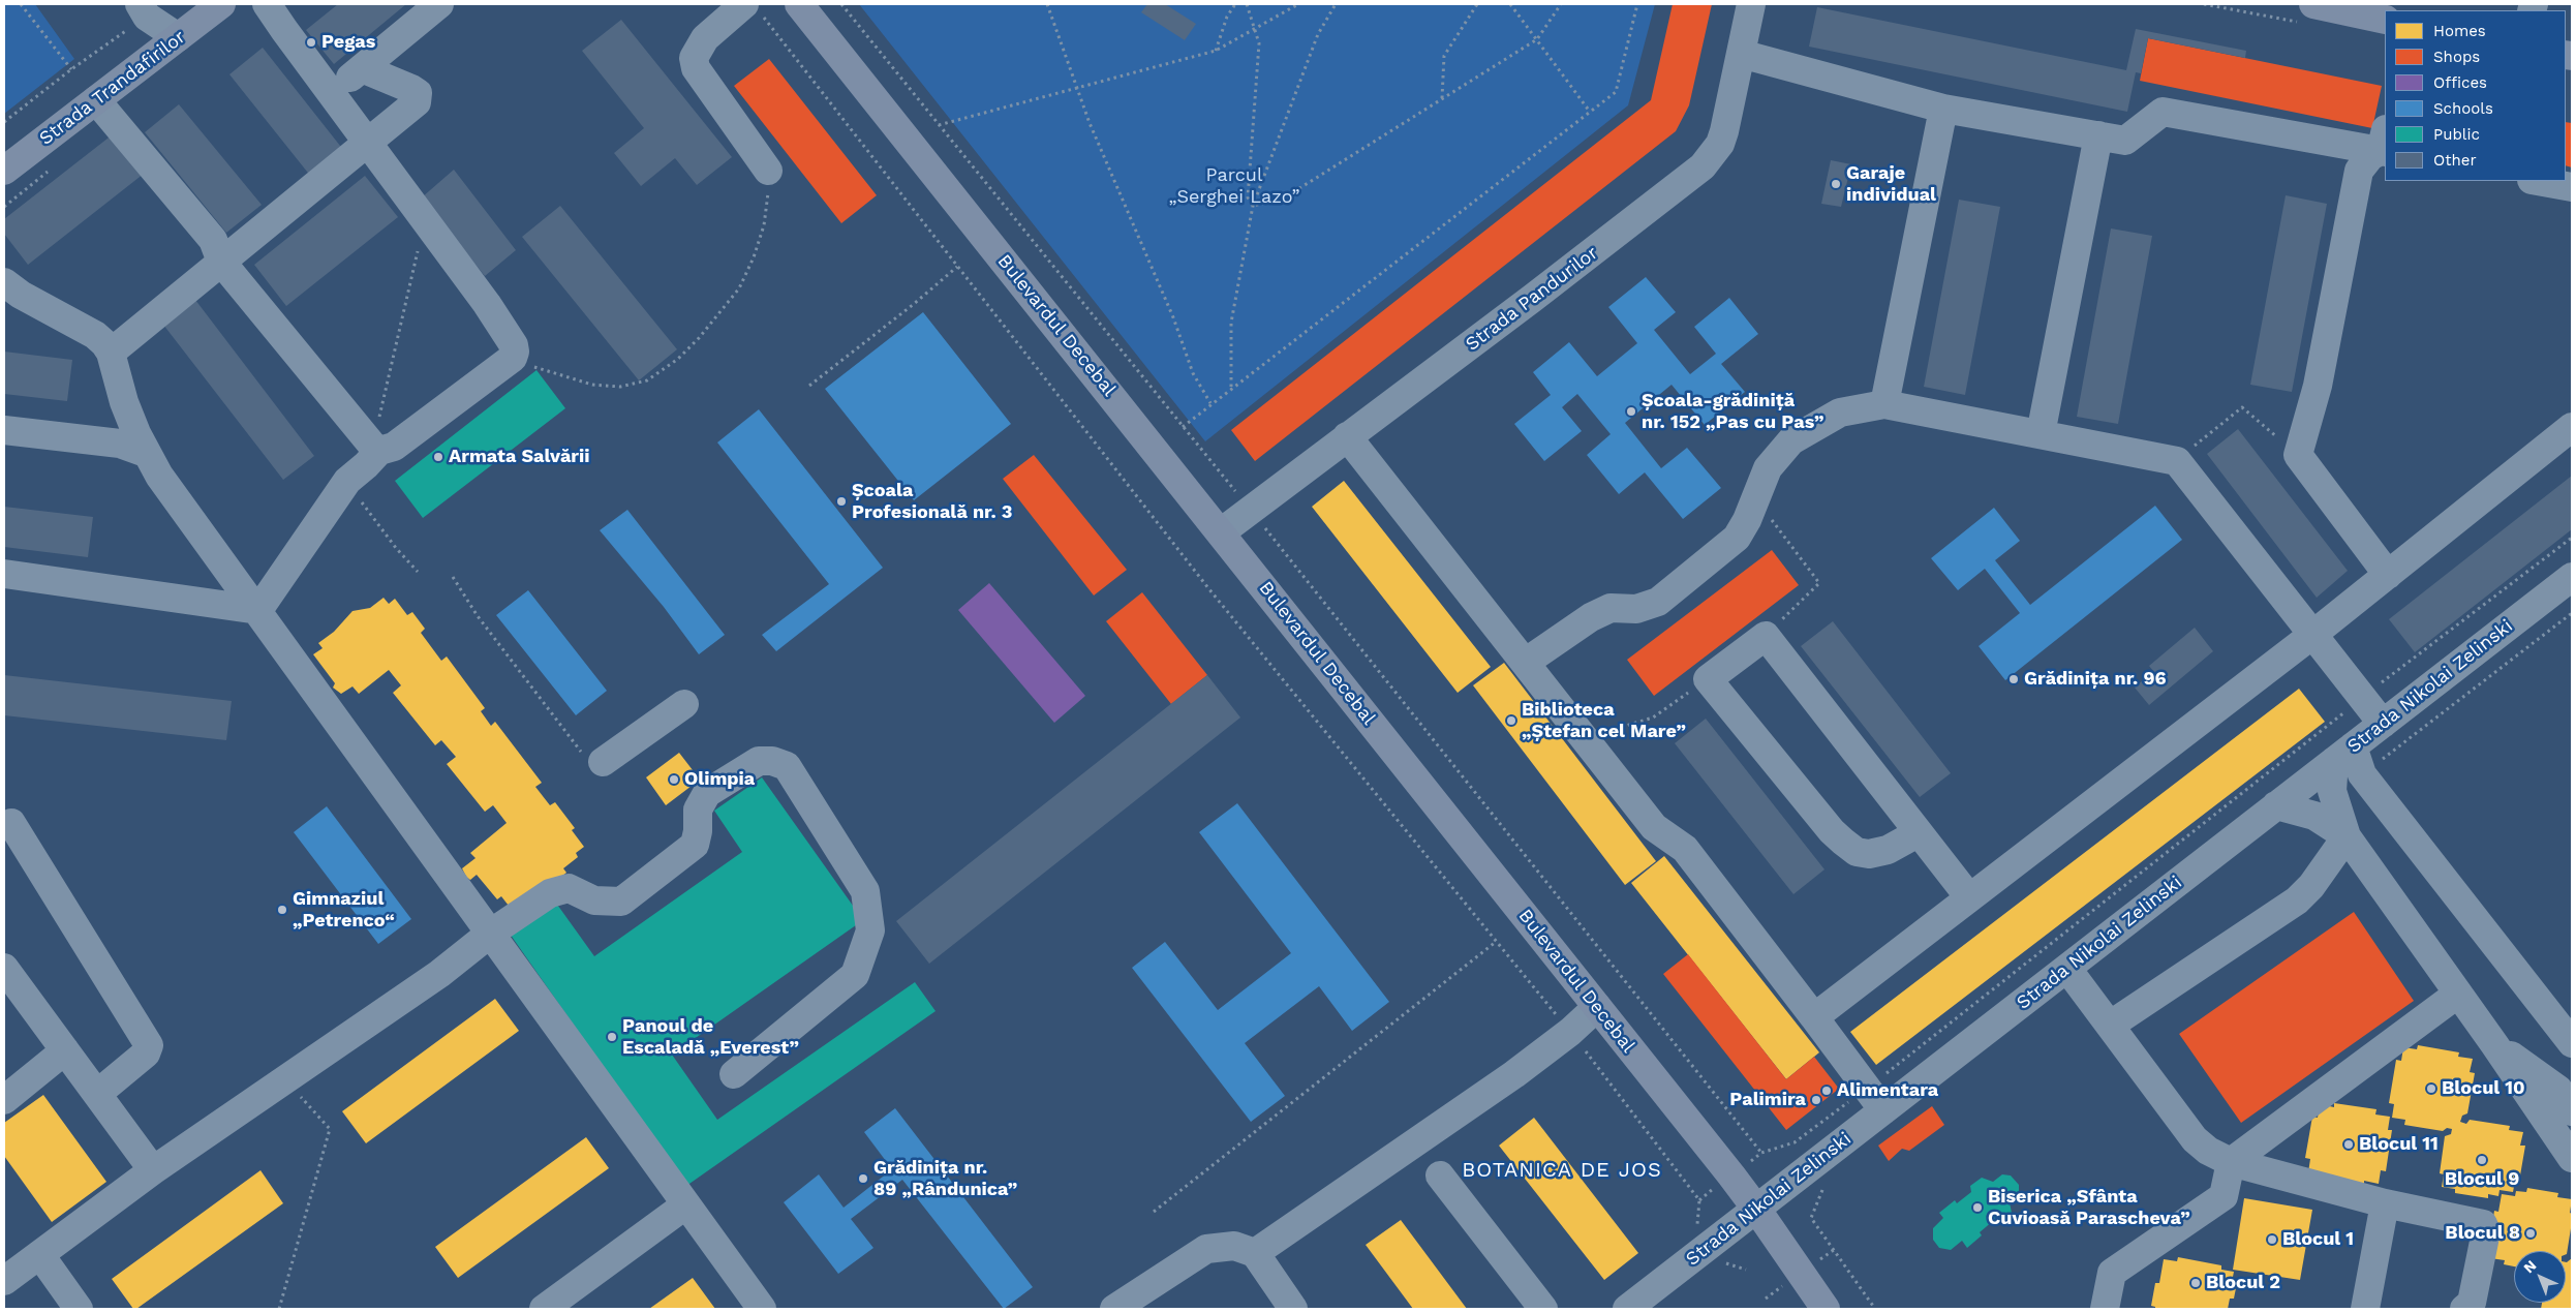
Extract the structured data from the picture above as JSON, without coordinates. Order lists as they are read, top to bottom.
{
  "streets": {
    "main road": ["Strada Trandafirilor", "Bulevardul Decebal"],
    "street": ["Strada Pandurilor", "Strada Nikolai Zelinski"]
  },
  "crossings": [
    ["Strada Pandurilor", "Bulevardul Decebal"],
    ["Bulevardul Decebal", "Strada Nikolai Zelinski"]
  ],
  "districts": ["BOTANICA DE JOS"],
  "parks": ["Parcul „Serghei Lazo”"],
  "places": [
    "Pegas",
    "Garaje individual",
    "Școala-grădiniță nr. 152 „Pas cu Pas”",
    "Armata Salvării",
    "Școala Profesională nr. 3",
    "Grădinița nr. 96",
    "Biblioteca „Ștefan cel Mare”",
    "Olimpia",
    "Gimnaziul „Petrenco“",
    "Panoul de Escaladă „Everest”",
    "Blocul 10",
    "Alimentara",
    "Palimira",
    "Blocul 11",
    "Blocul 9",
    "Grădinița nr. 89 „Rândunica”",
    "Biserica „Sfânta Cuvioasă Parascheva”",
    "Blocul 8",
    "Blocul 1",
    "Blocul 2"
  ],
  "legend": [
    "Homes",
    "Shops",
    "Offices",
    "Schools",
    "Public",
    "Other"
  ],
  "north": "top left"
}
